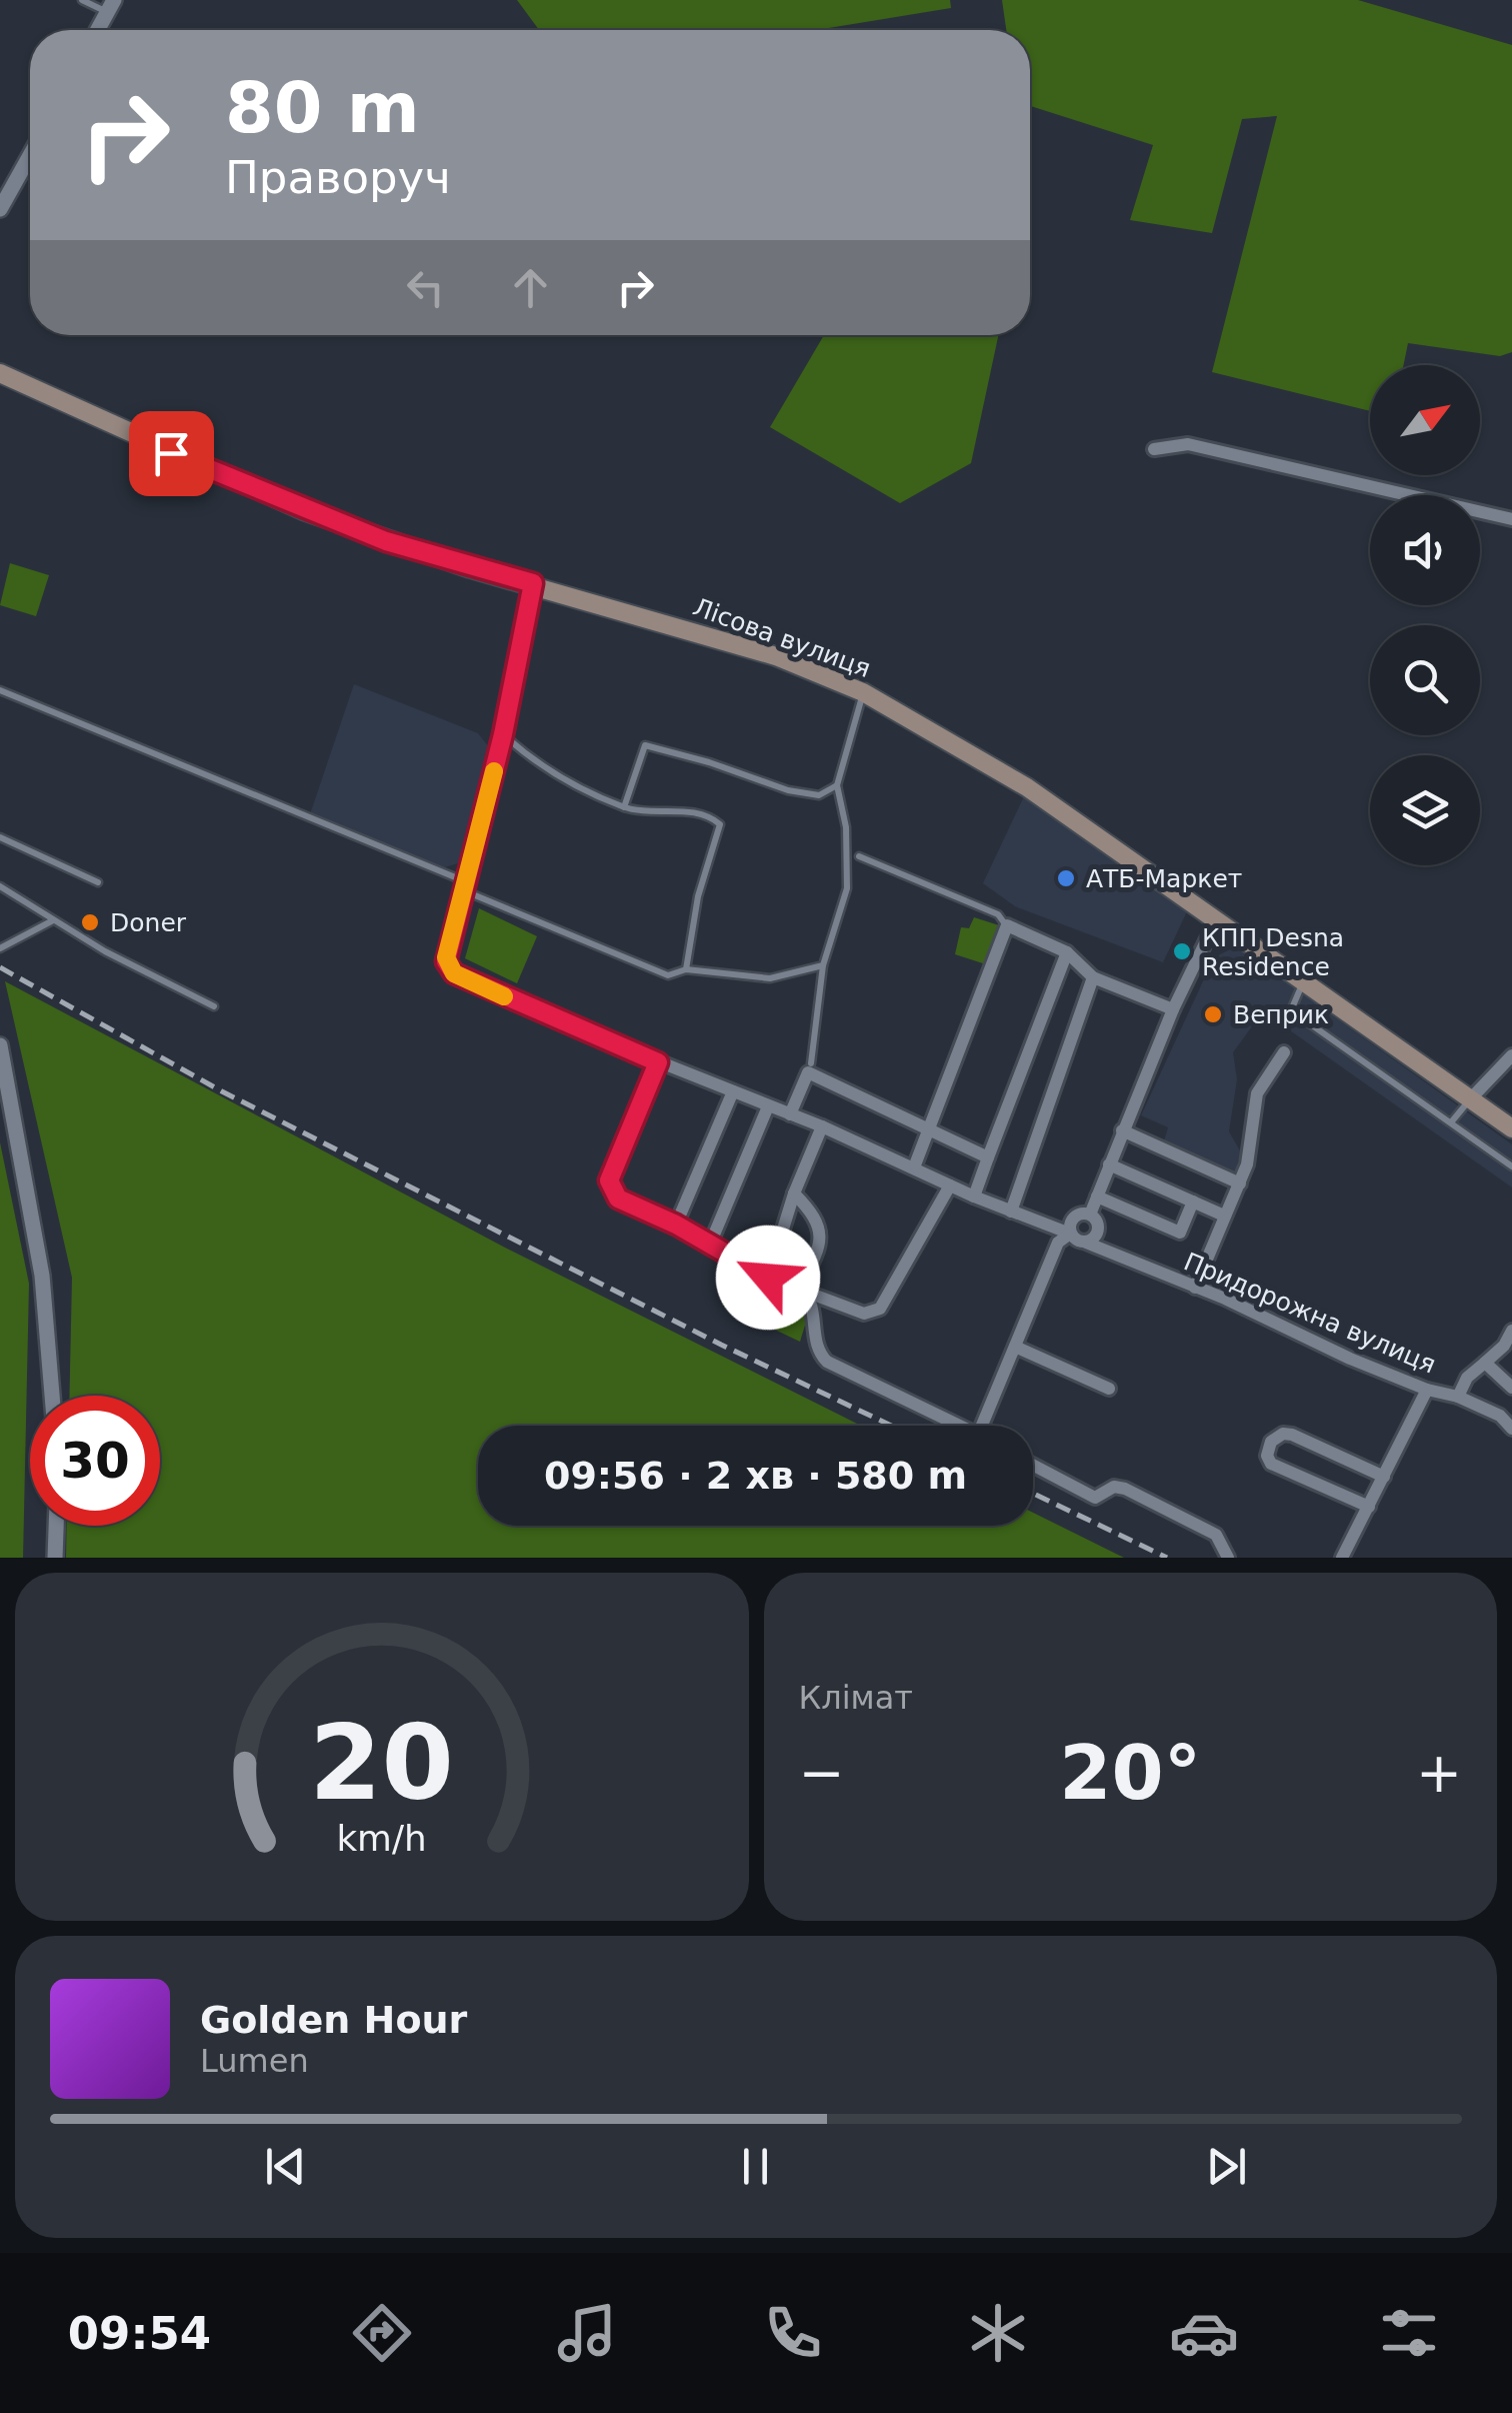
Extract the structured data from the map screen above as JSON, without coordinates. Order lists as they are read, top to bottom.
{
  "streets": {
    "main road": ["Лісова вулиця"],
    "street": ["Придорожна вулиця"]
  },
  "places": [
    "АТБ-Маркет",
    "Doner",
    "КПП Desna Residence",
    "Веприк"
  ],
  "north": "top right",
  "page": {
    "turn": ["80 m", "Праворуч"],
    "limit": "30",
    "trip": "09:56 · 2 хв · 580 m",
    "tile": "Клімат",
    "heat": ["−", "20°", "+"],
    "song": ["Golden Hour", "Lumen"],
    "tabs": "09:54",
    "gauge": ["20", "km/h"]
  }
}
